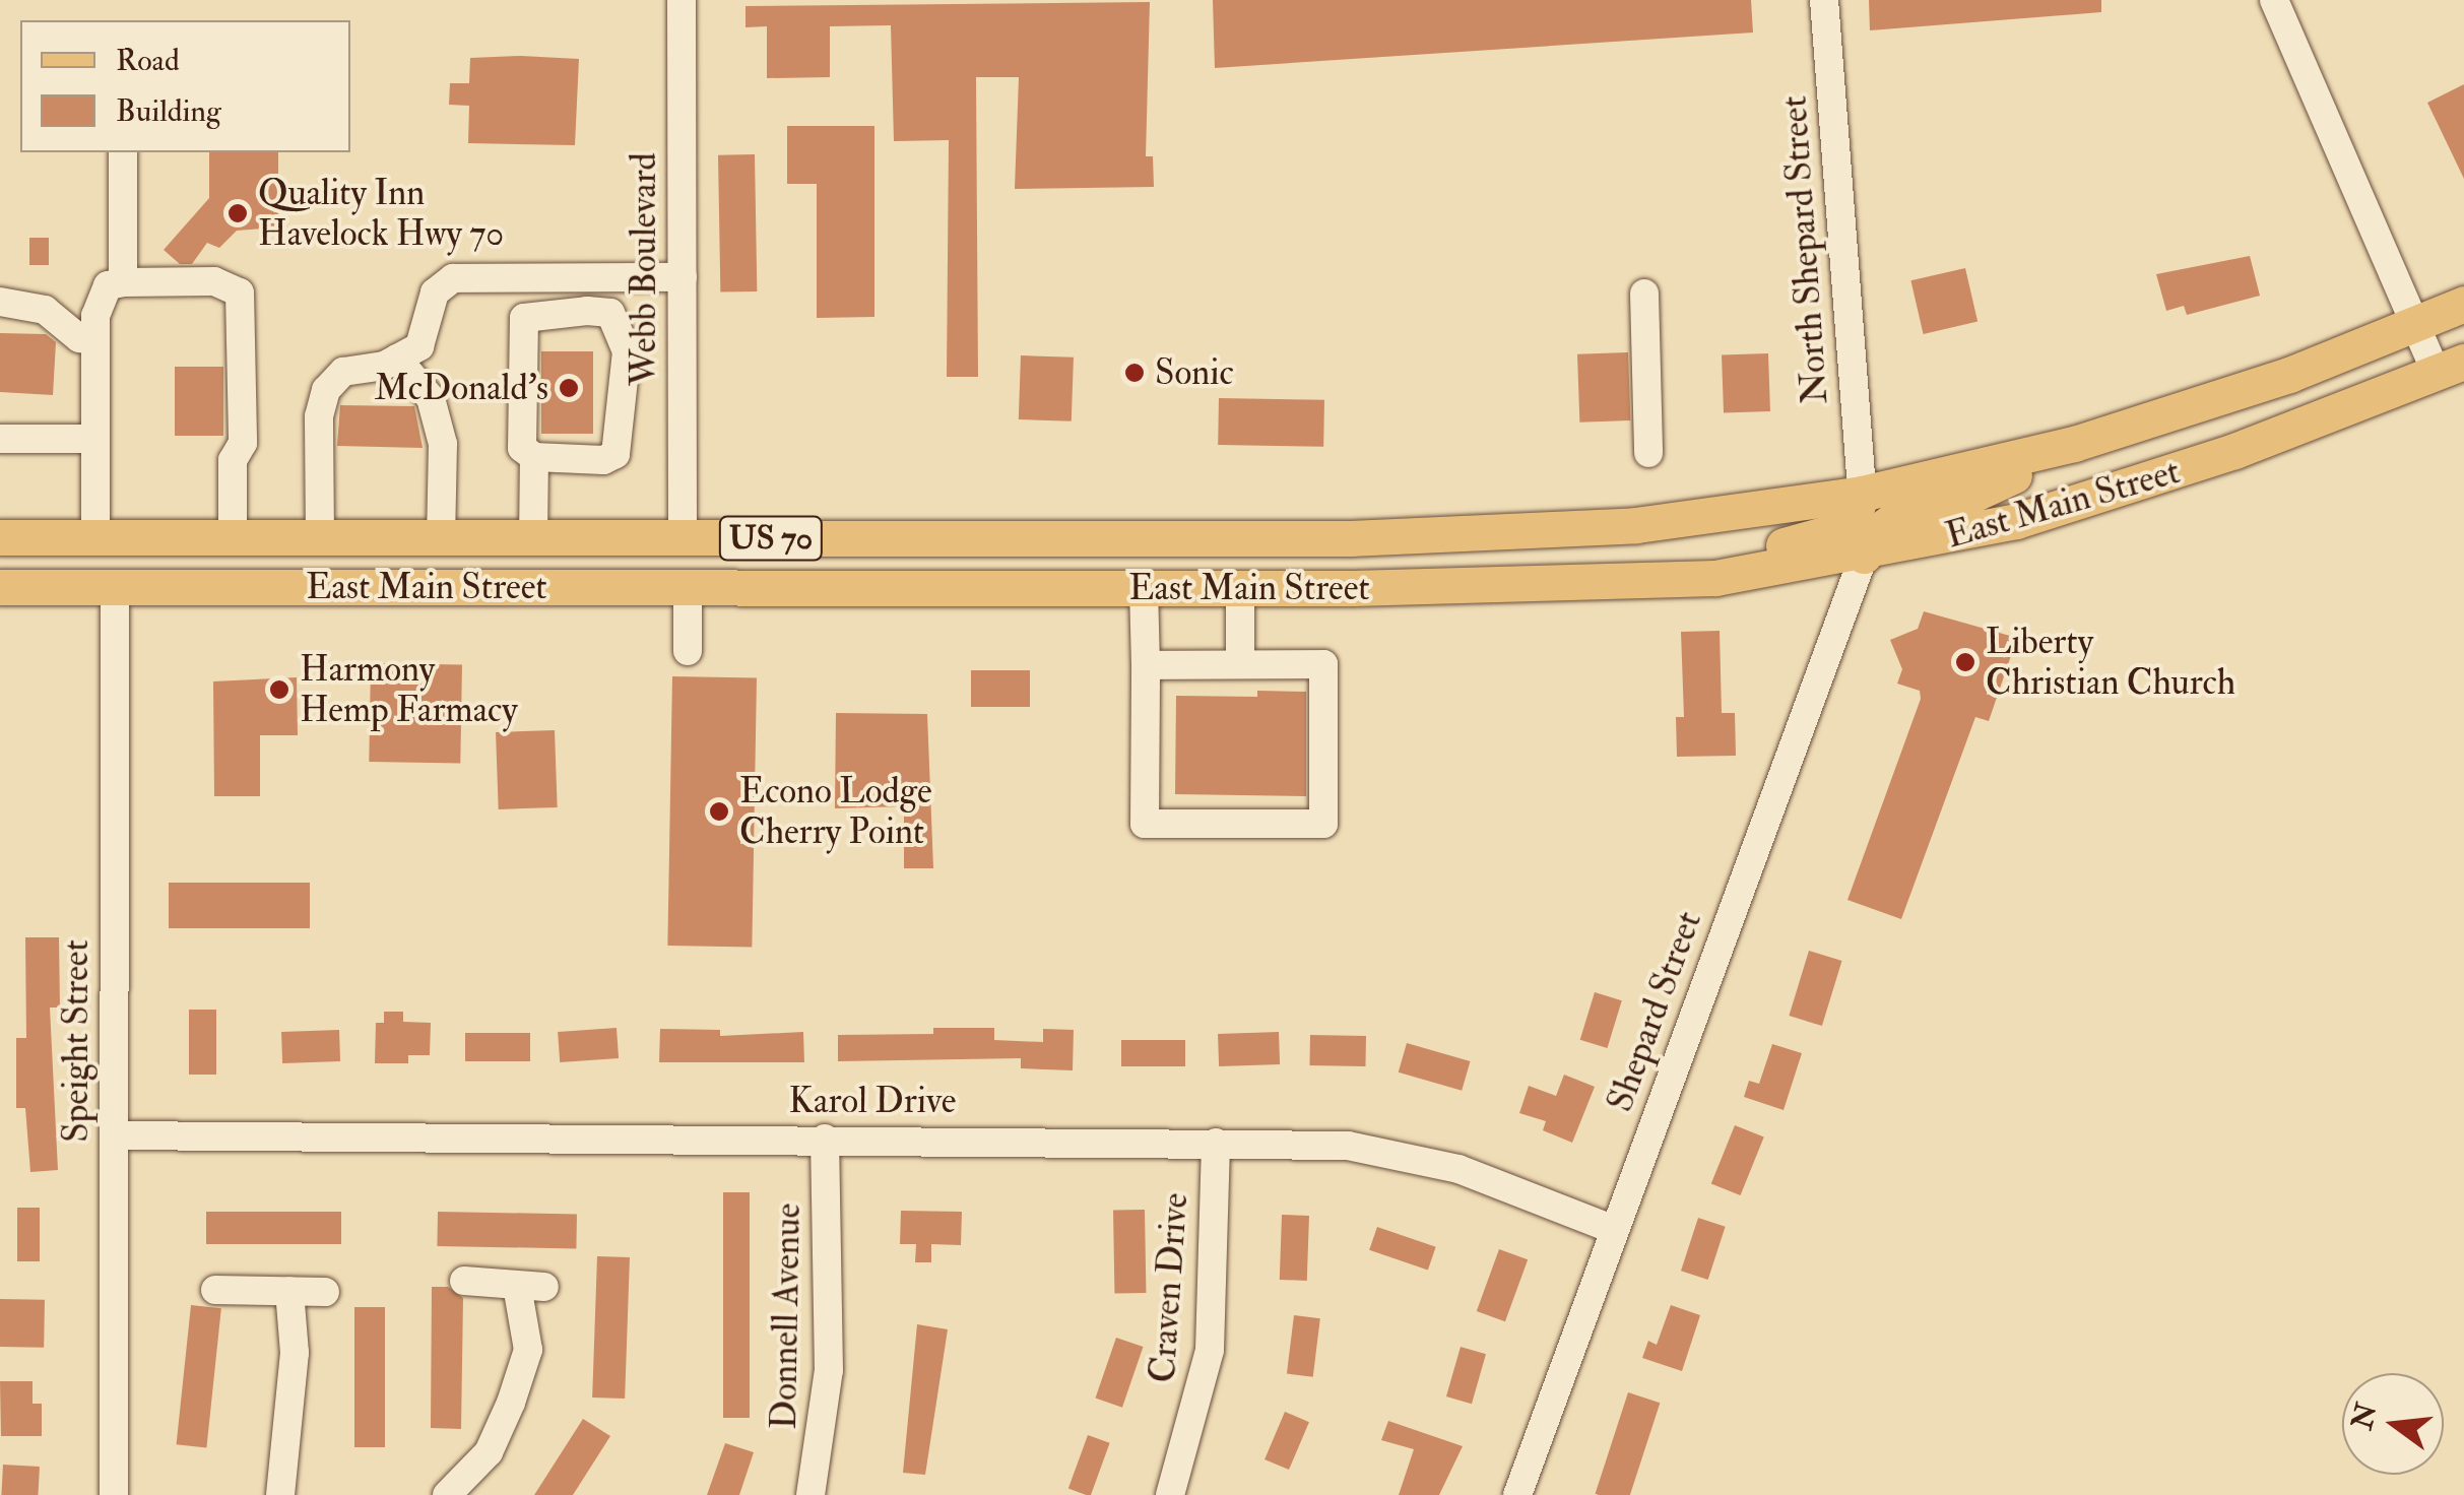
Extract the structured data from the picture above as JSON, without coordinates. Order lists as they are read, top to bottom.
{
  "streets": {
    "main road": ["East Main Street", "US 70"],
    "street": [
      "North Shepard Street",
      "Webb Boulevard",
      "Shepard Street",
      "Speight Street",
      "Karol Drive",
      "Craven Drive",
      "Donnell Avenue"
    ]
  },
  "crossings": [
    ["North Shepard Street", "East Main Street"],
    ["Webb Boulevard", "East Main Street"],
    ["East Main Street", "Shepard Street"],
    ["East Main Street", "Speight Street"],
    ["Shepard Street", "Karol Drive"],
    ["Speight Street", "Karol Drive"],
    ["Karol Drive", "Craven Drive"],
    ["Karol Drive", "Donnell Avenue"]
  ],
  "places": [
    "Quality Inn Havelock Hwy 70",
    "Sonic",
    "McDonald's",
    "Liberty Christian Church",
    "Harmony Hemp Farmacy",
    "Econo Lodge Cherry Point"
  ],
  "legend": ["Road", "Building"],
  "north": "left"
}
